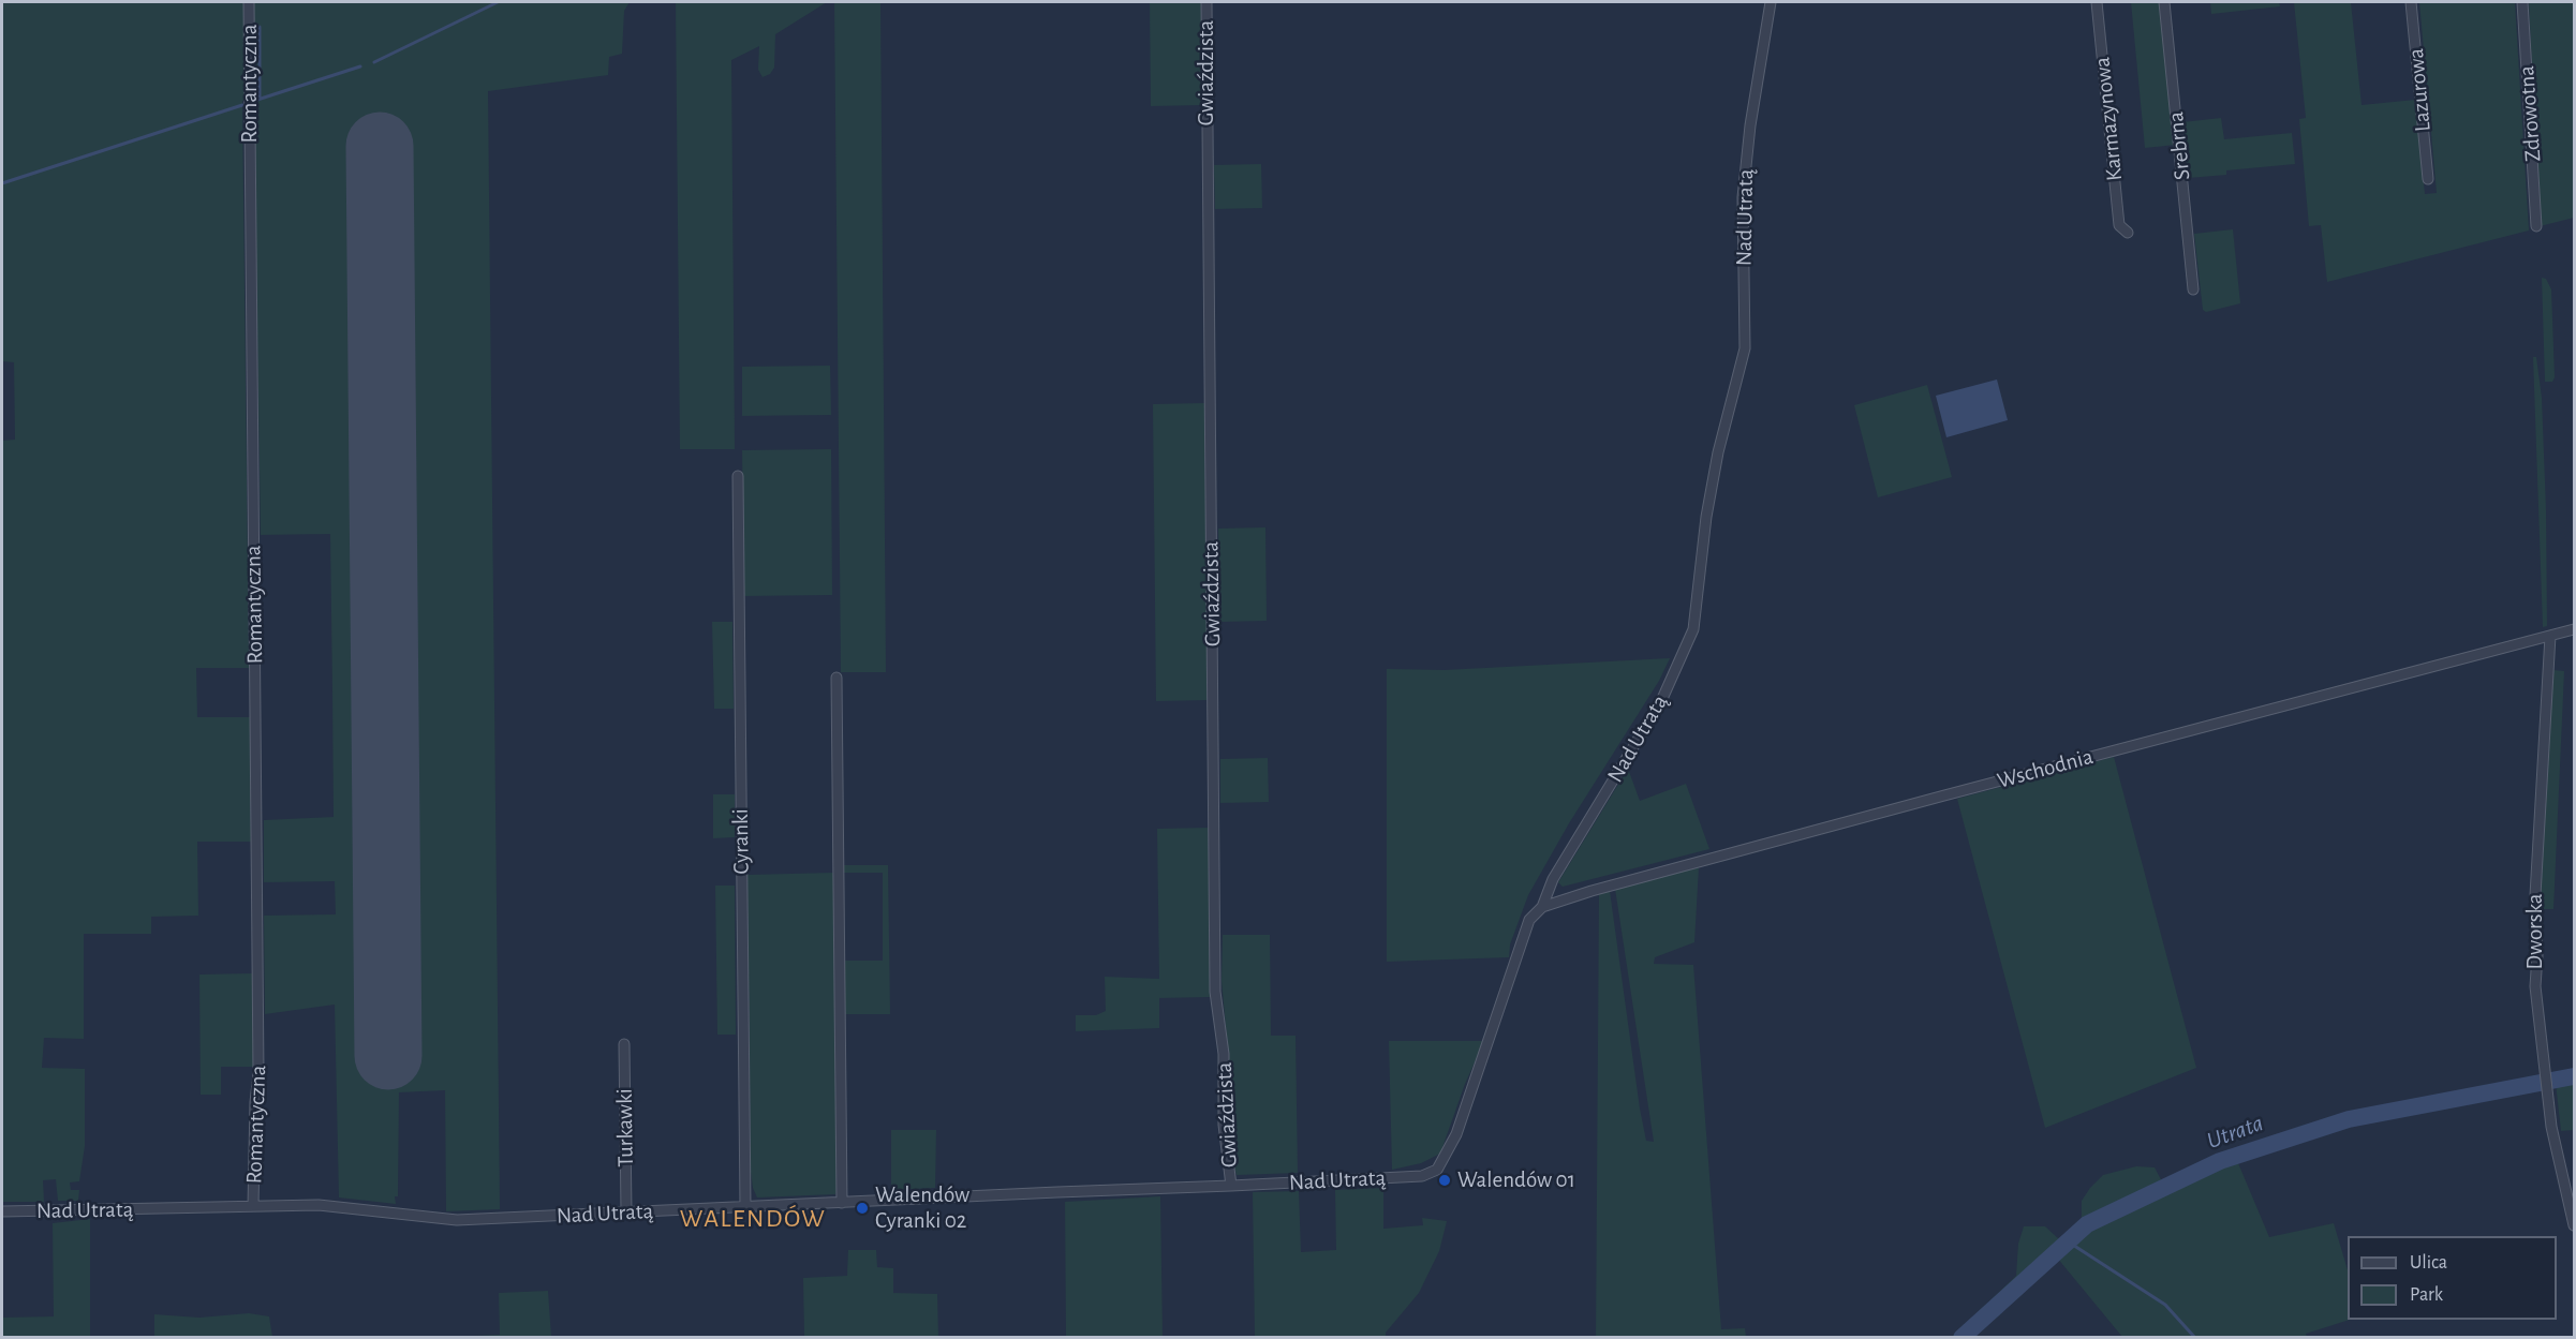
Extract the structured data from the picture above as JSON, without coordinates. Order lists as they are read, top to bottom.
{
  "streets": {
    "street": [
      "Gwiaździsta",
      "Romantyczna",
      "Lazurowa",
      "Zdrowotna",
      "Karmazynowa",
      "Srebrna",
      "Nad Utratą",
      "Wschodnia",
      "Cyranki",
      "Dworska",
      "Turkawki"
    ]
  },
  "crossings": [
    ["Gwiaździsta", "Nad Utratą"],
    ["Romantyczna", "Nad Utratą"],
    ["Nad Utratą", "Wschodnia"],
    ["Nad Utratą", "Cyranki"],
    ["Nad Utratą", "Turkawki"],
    ["Wschodnia", "Dworska"]
  ],
  "districts": ["WALENDÓW"],
  "water": ["Utrata"],
  "places": ["Walendów 01", "Walendów Cyranki 02"],
  "legend": ["Ulica", "Park"]
}
